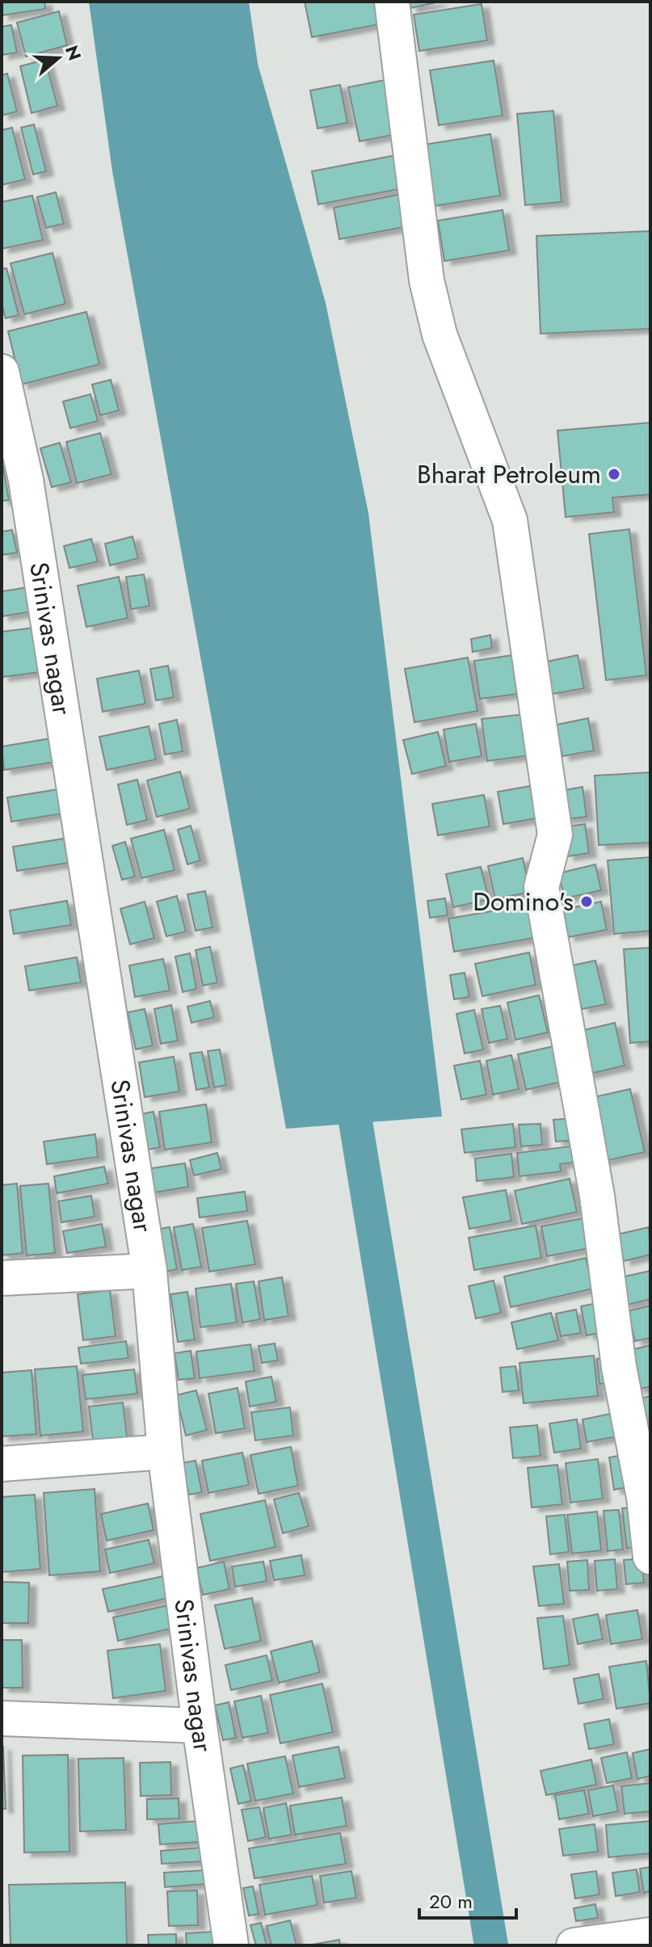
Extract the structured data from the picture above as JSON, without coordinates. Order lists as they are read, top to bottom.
{
  "streets": {
    "street": ["Srinivas nagar"]
  },
  "places": ["Bharat Petroleum", "Domino's"],
  "scale_bar": "20 m",
  "north": "right"
}
